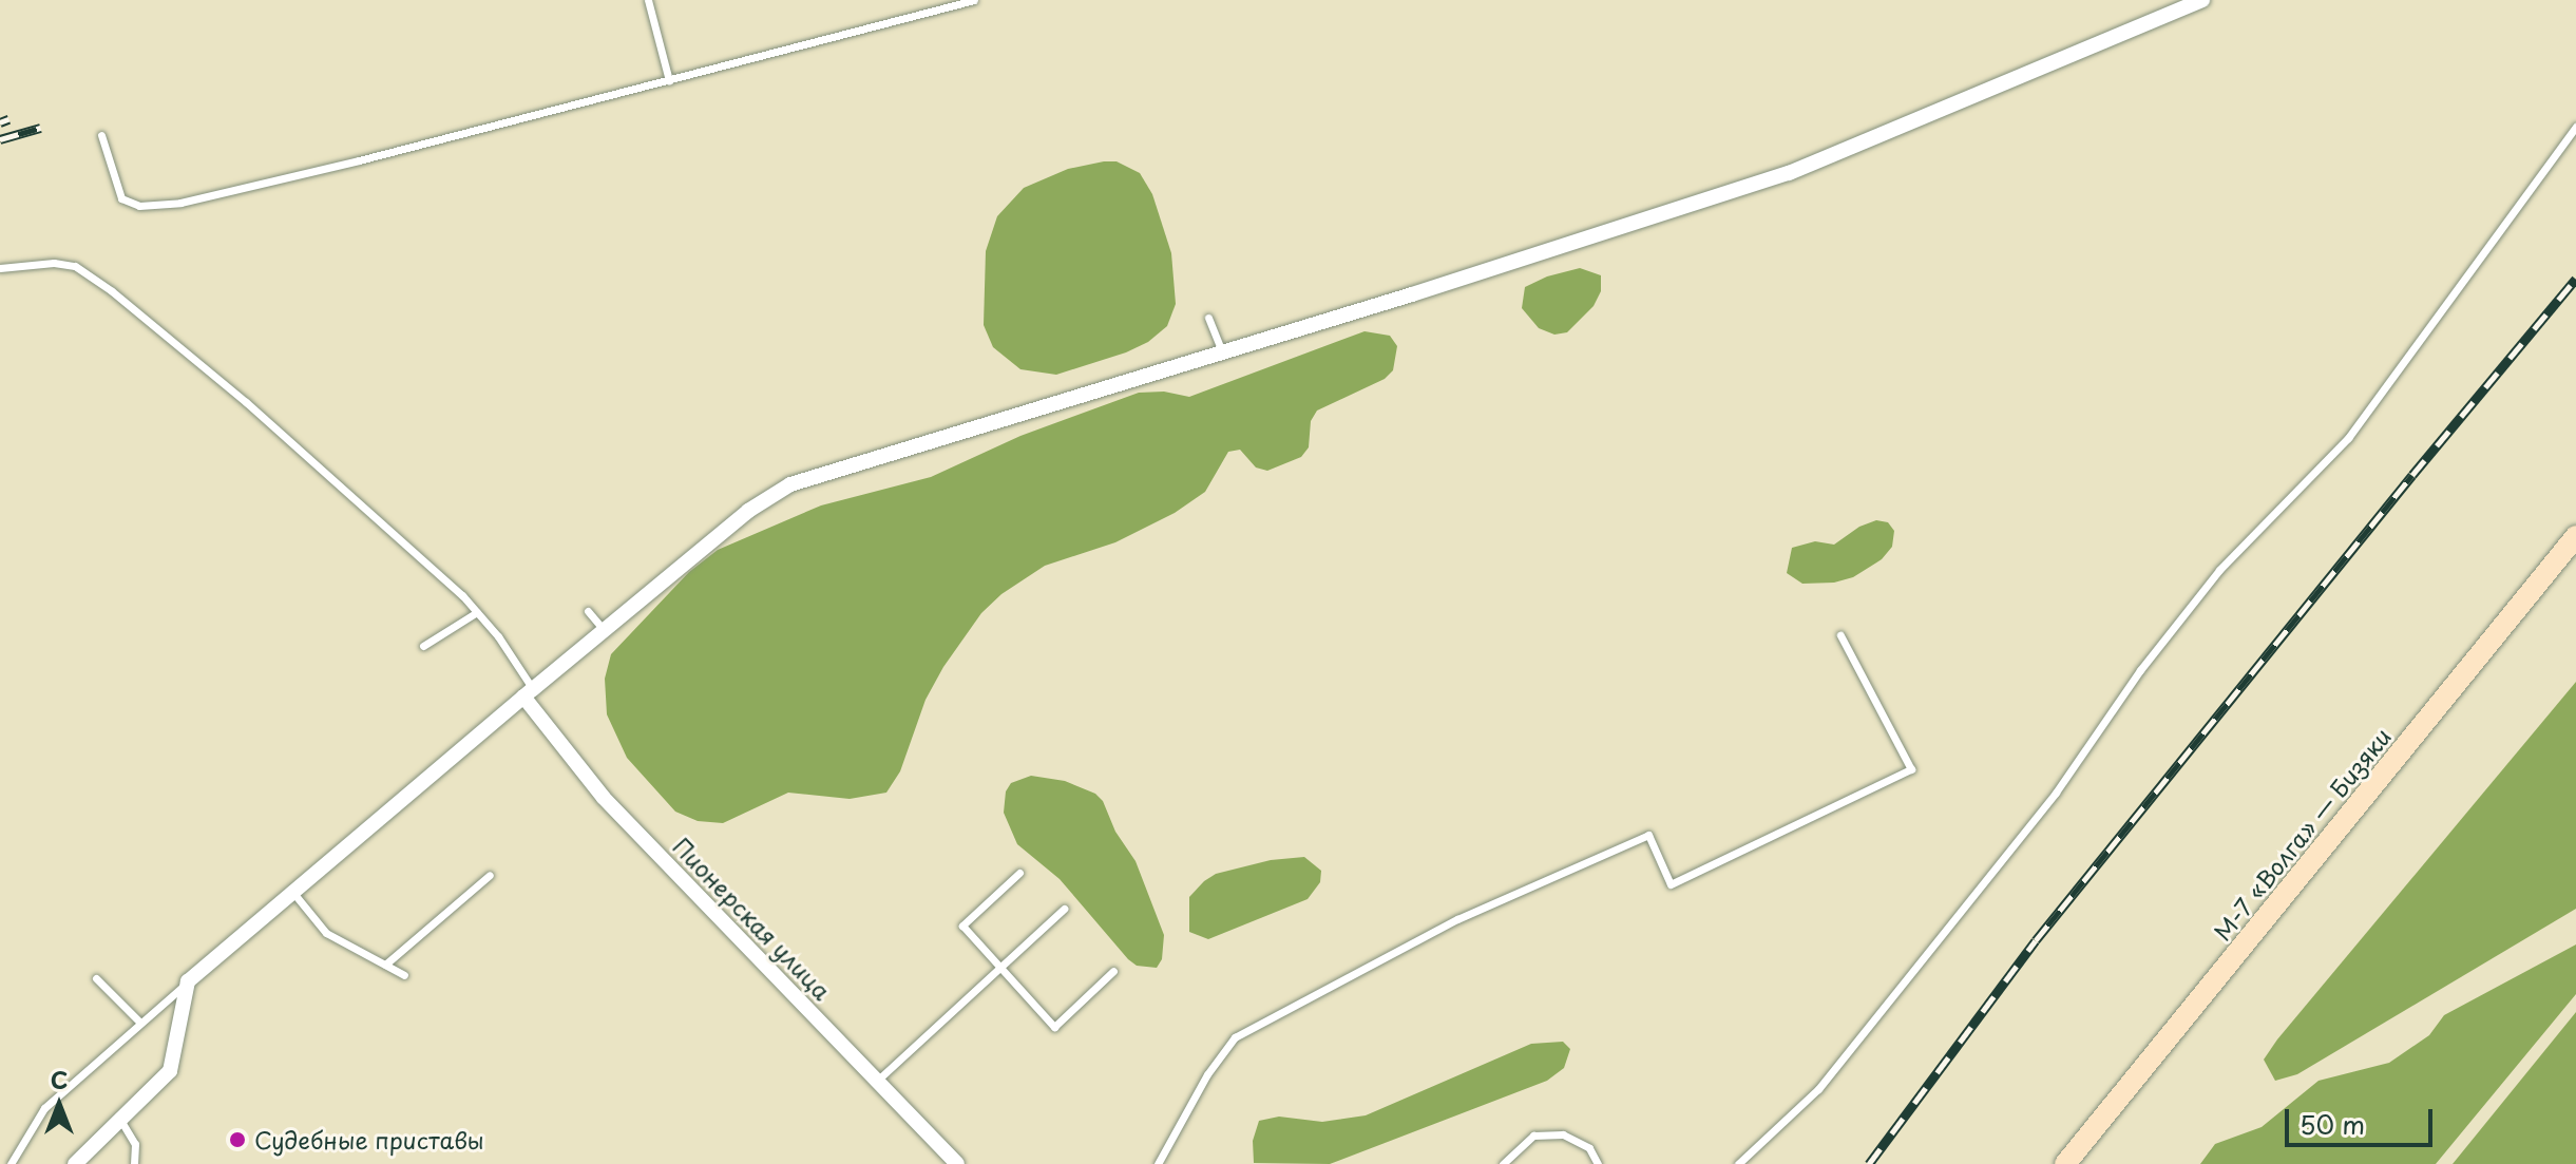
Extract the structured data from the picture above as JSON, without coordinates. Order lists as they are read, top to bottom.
{
  "streets": {
    "main road": ["М-7 «Волга» — Бизяки"],
    "street": ["Пионерская улица"]
  },
  "places": ["Судебные приставы"],
  "scale_bar": "50 m",
  "north": "top"
}
